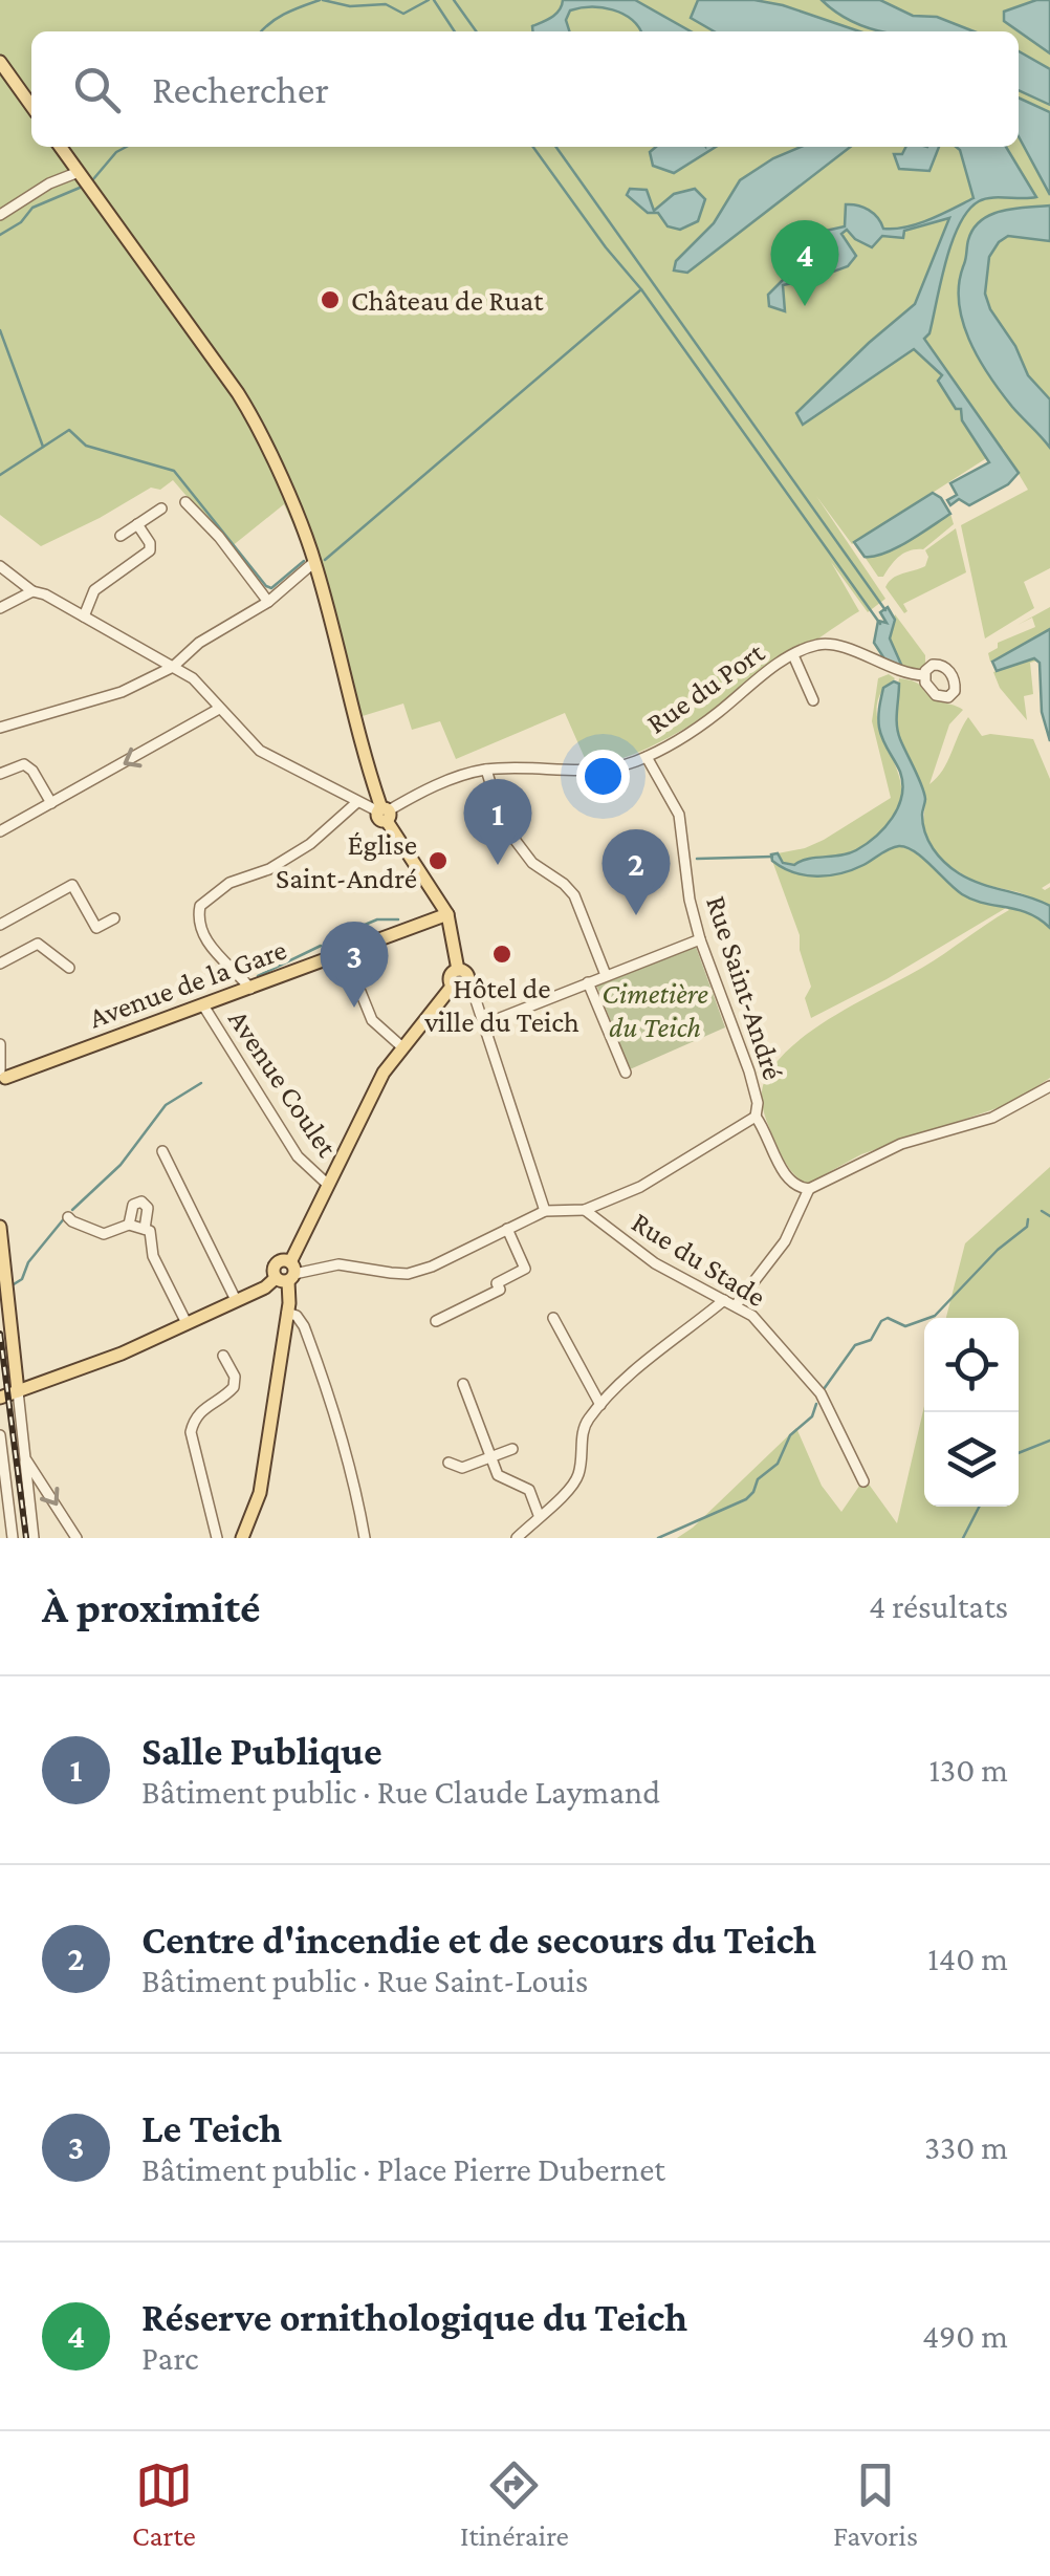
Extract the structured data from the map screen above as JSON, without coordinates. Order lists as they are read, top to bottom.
{
  "streets": {
    "main road": ["Avenue de la Gare"],
    "street": [
      "Rue du Port",
      "Rue Saint-André",
      "Avenue Coulet",
      "Rue du Stade"
    ]
  },
  "crossings": [
    ["Rue du Port", "Rue Saint-André"],
    ["Avenue de la Gare", "Avenue Coulet"]
  ],
  "parks": ["Cimetière du Teich"],
  "places": ["Château de Ruat", "Église Saint-André", "Hôtel de ville du Teich"],
  "page": {
    "search": "Rechercher",
    "pins": [
      "4",
      "1",
      "2",
      "3"
    ],
    "heading": ["À proximité", "4 résultats"],
    "list": [
      {
        "mark": "1",
        "name": "Salle Publique",
        "note": "Bâtiment public · Rue Claude Laymand",
        "value": "130 m"
      },
      {
        "mark": "2",
        "name": "Centre d'incendie et de secours du Teich",
        "note": "Bâtiment public · Rue Saint-Louis",
        "value": "140 m"
      },
      {
        "mark": "3",
        "name": "Le Teich",
        "note": "Bâtiment public · Place Pierre Dubernet",
        "value": "330 m"
      },
      {
        "mark": "4",
        "name": "Réserve ornithologique du Teich",
        "note": "Parc",
        "value": "490 m"
      }
    ],
    "nav": ["Carte", "Itinéraire", "Favoris"]
  }
}
